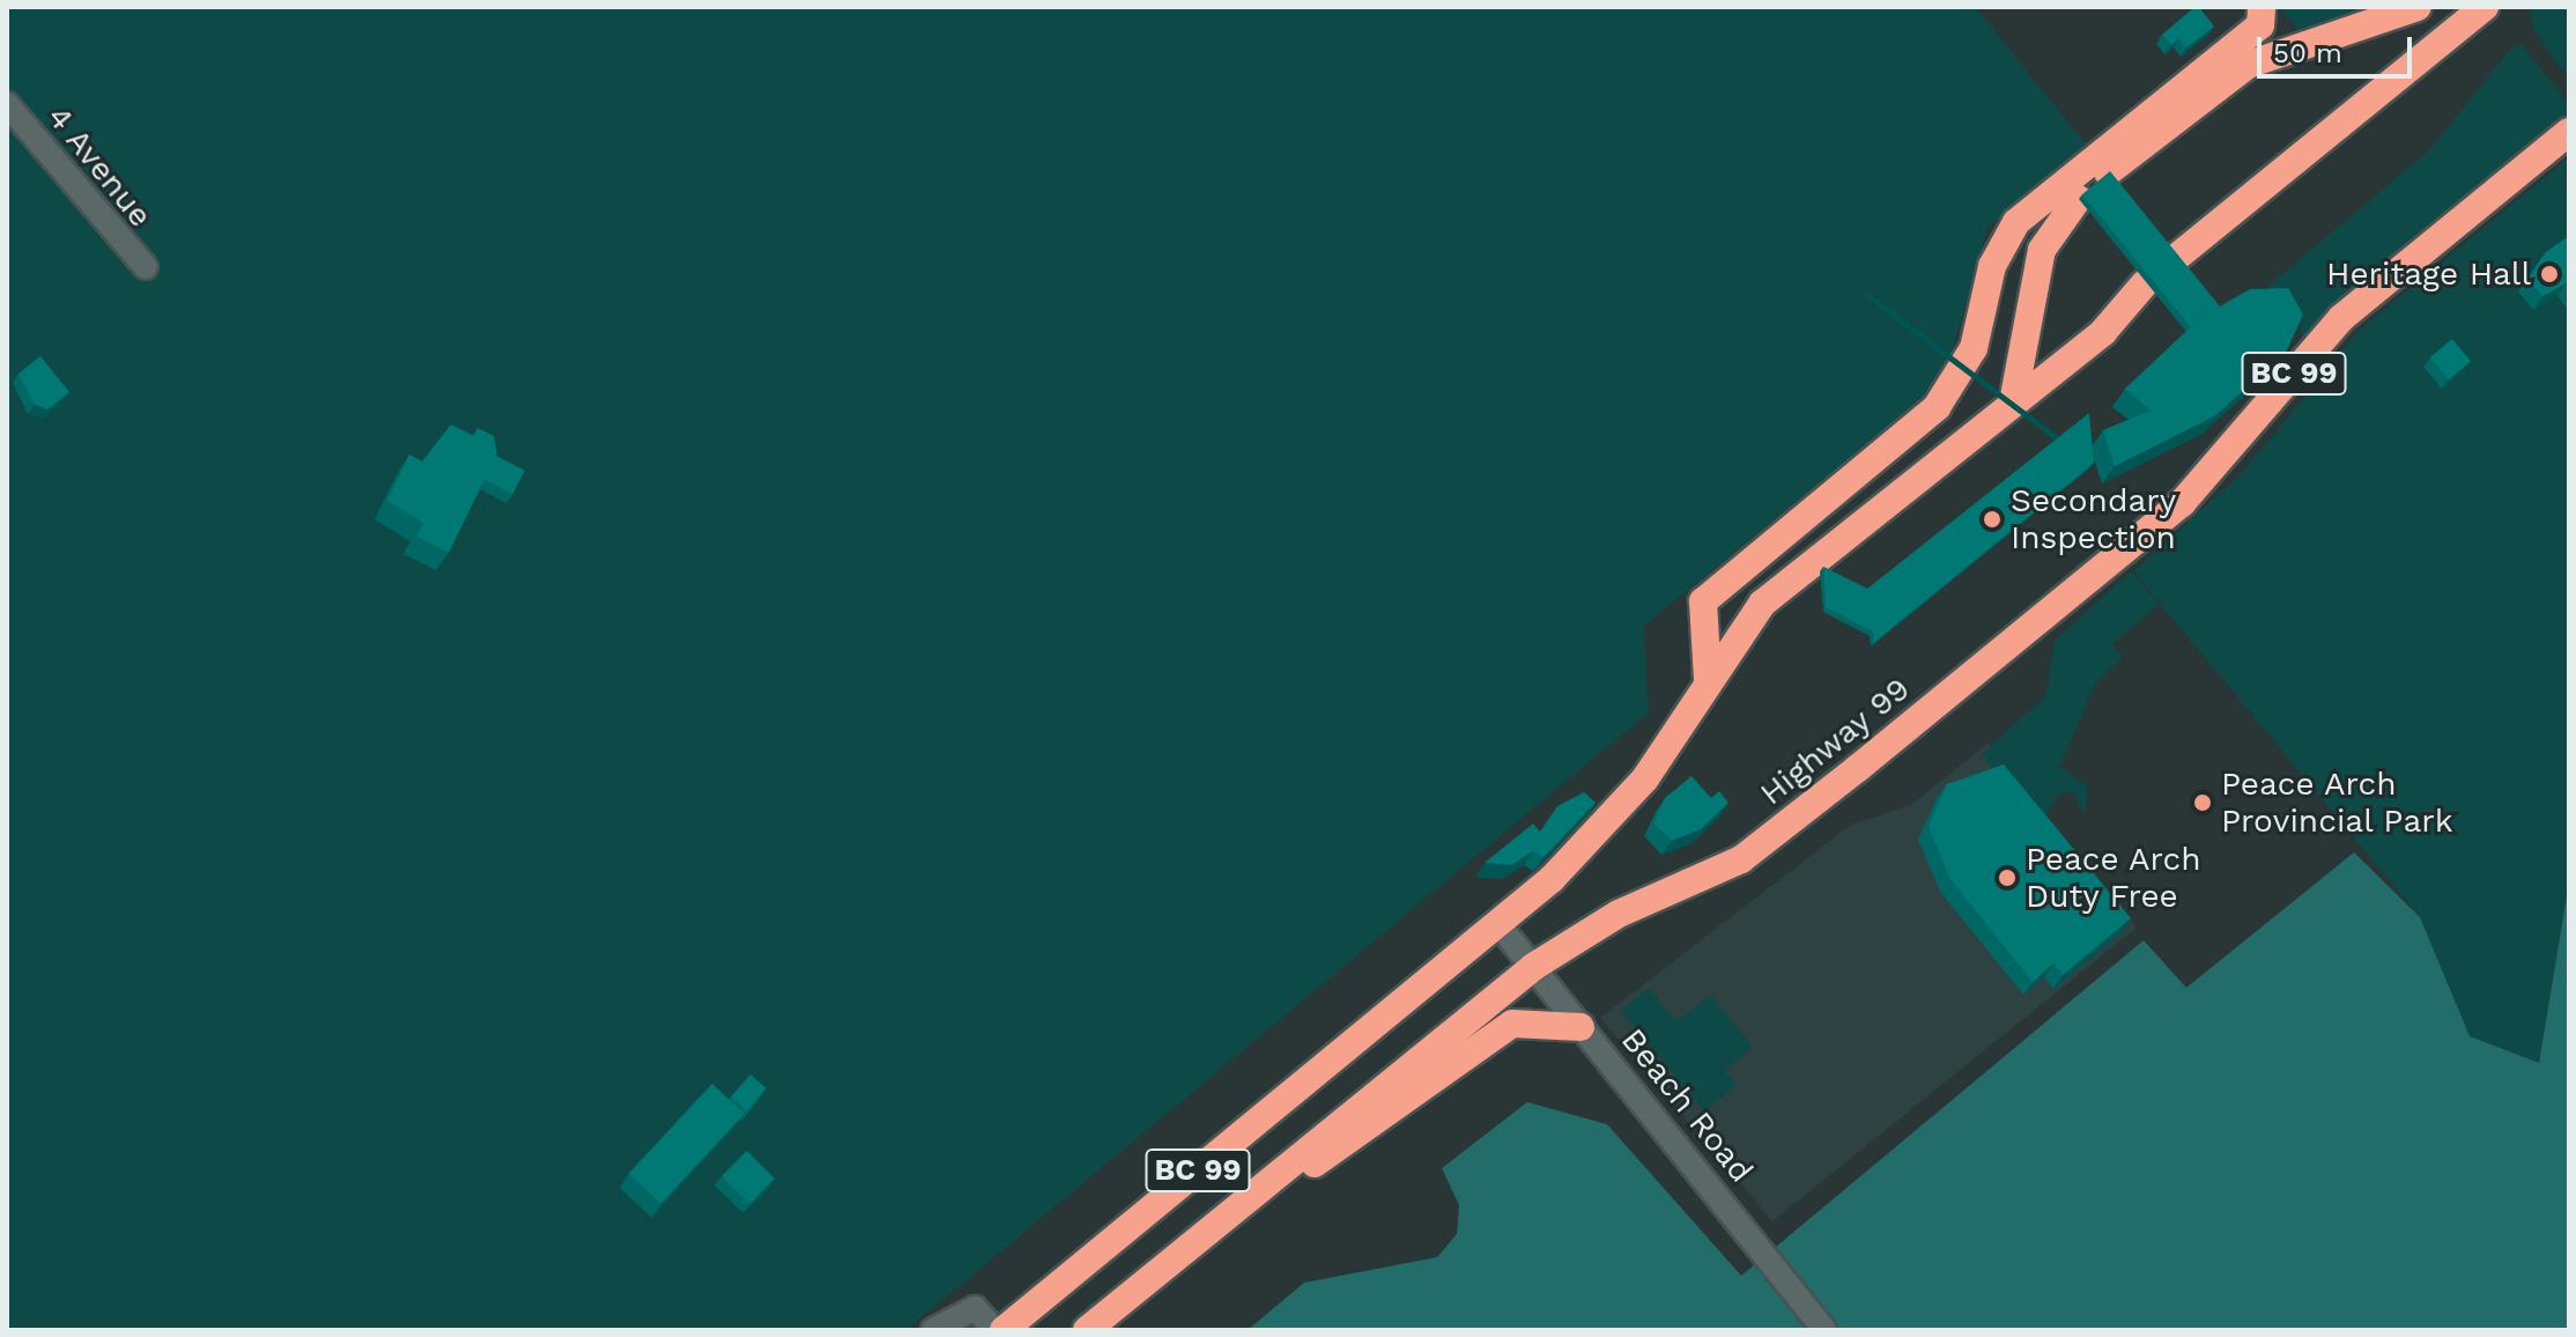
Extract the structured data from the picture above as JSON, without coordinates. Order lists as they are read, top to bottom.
{
  "streets": {
    "highway": ["BC 99", "Highway 99"],
    "street": ["4 Avenue", "Beach Road"]
  },
  "crossings": [
    ["BC 99", "Highway 99"],
    ["BC 99", "Beach Road"],
    ["Highway 99", "Beach Road"]
  ],
  "places": [
    "Heritage Hall",
    "Secondary Inspection",
    "Peace Arch Provincial Park",
    "Peace Arch Duty Free"
  ],
  "scale_bar": "50 m"
}
